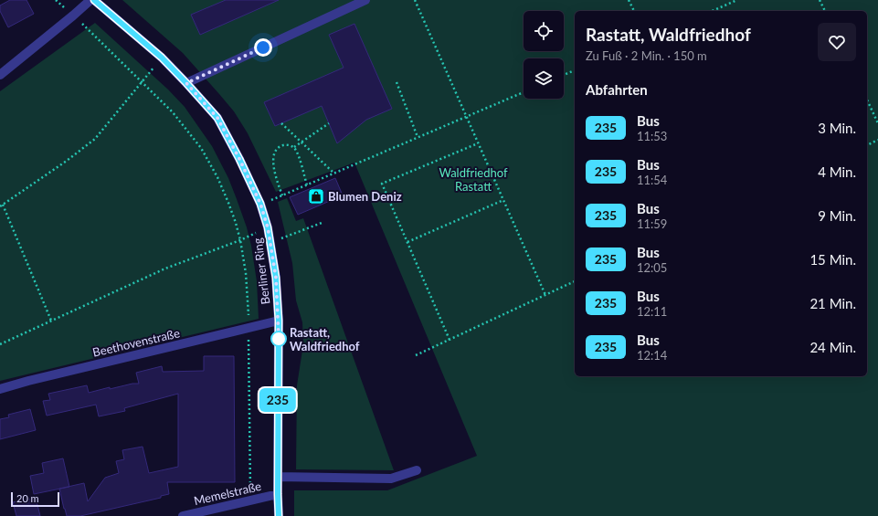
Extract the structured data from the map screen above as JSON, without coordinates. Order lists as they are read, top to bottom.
{
  "streets": {
    "street": ["Berliner Ring", "Beethovenstraße", "Memelstraße"]
  },
  "crossings": [
    ["Berliner Ring", "Beethovenstraße"],
    ["Berliner Ring", "Memelstraße"]
  ],
  "parks": ["Waldfriedhof Rastatt"],
  "places": {
    "shop": ["Blumen Deniz"],
    "other": ["Rastatt, Waldfriedhof"]
  },
  "lines": ["bus line 235"],
  "scale_bar": "20 m",
  "page": {
    "on_map": "235",
    "heading": [
      ["Rastatt, Waldfriedhof", "Zu Fuß · 2 Min. · 150 m"],
      "Abfahrten"
    ],
    "list": [
      {
        "mark": "235",
        "name": "Bus",
        "note": "11:53",
        "value": "3 Min."
      },
      {
        "mark": "235",
        "name": "Bus",
        "note": "11:54",
        "value": "4 Min."
      },
      {
        "mark": "235",
        "name": "Bus",
        "note": "11:59",
        "value": "9 Min."
      },
      {
        "mark": "235",
        "name": "Bus",
        "note": "12:05",
        "value": "15 Min."
      },
      {
        "mark": "235",
        "name": "Bus",
        "note": "12:11",
        "value": "21 Min."
      },
      {
        "mark": "235",
        "name": "Bus",
        "note": "12:14",
        "value": "24 Min."
      }
    ],
    "scale": "20 m"
  }
}
